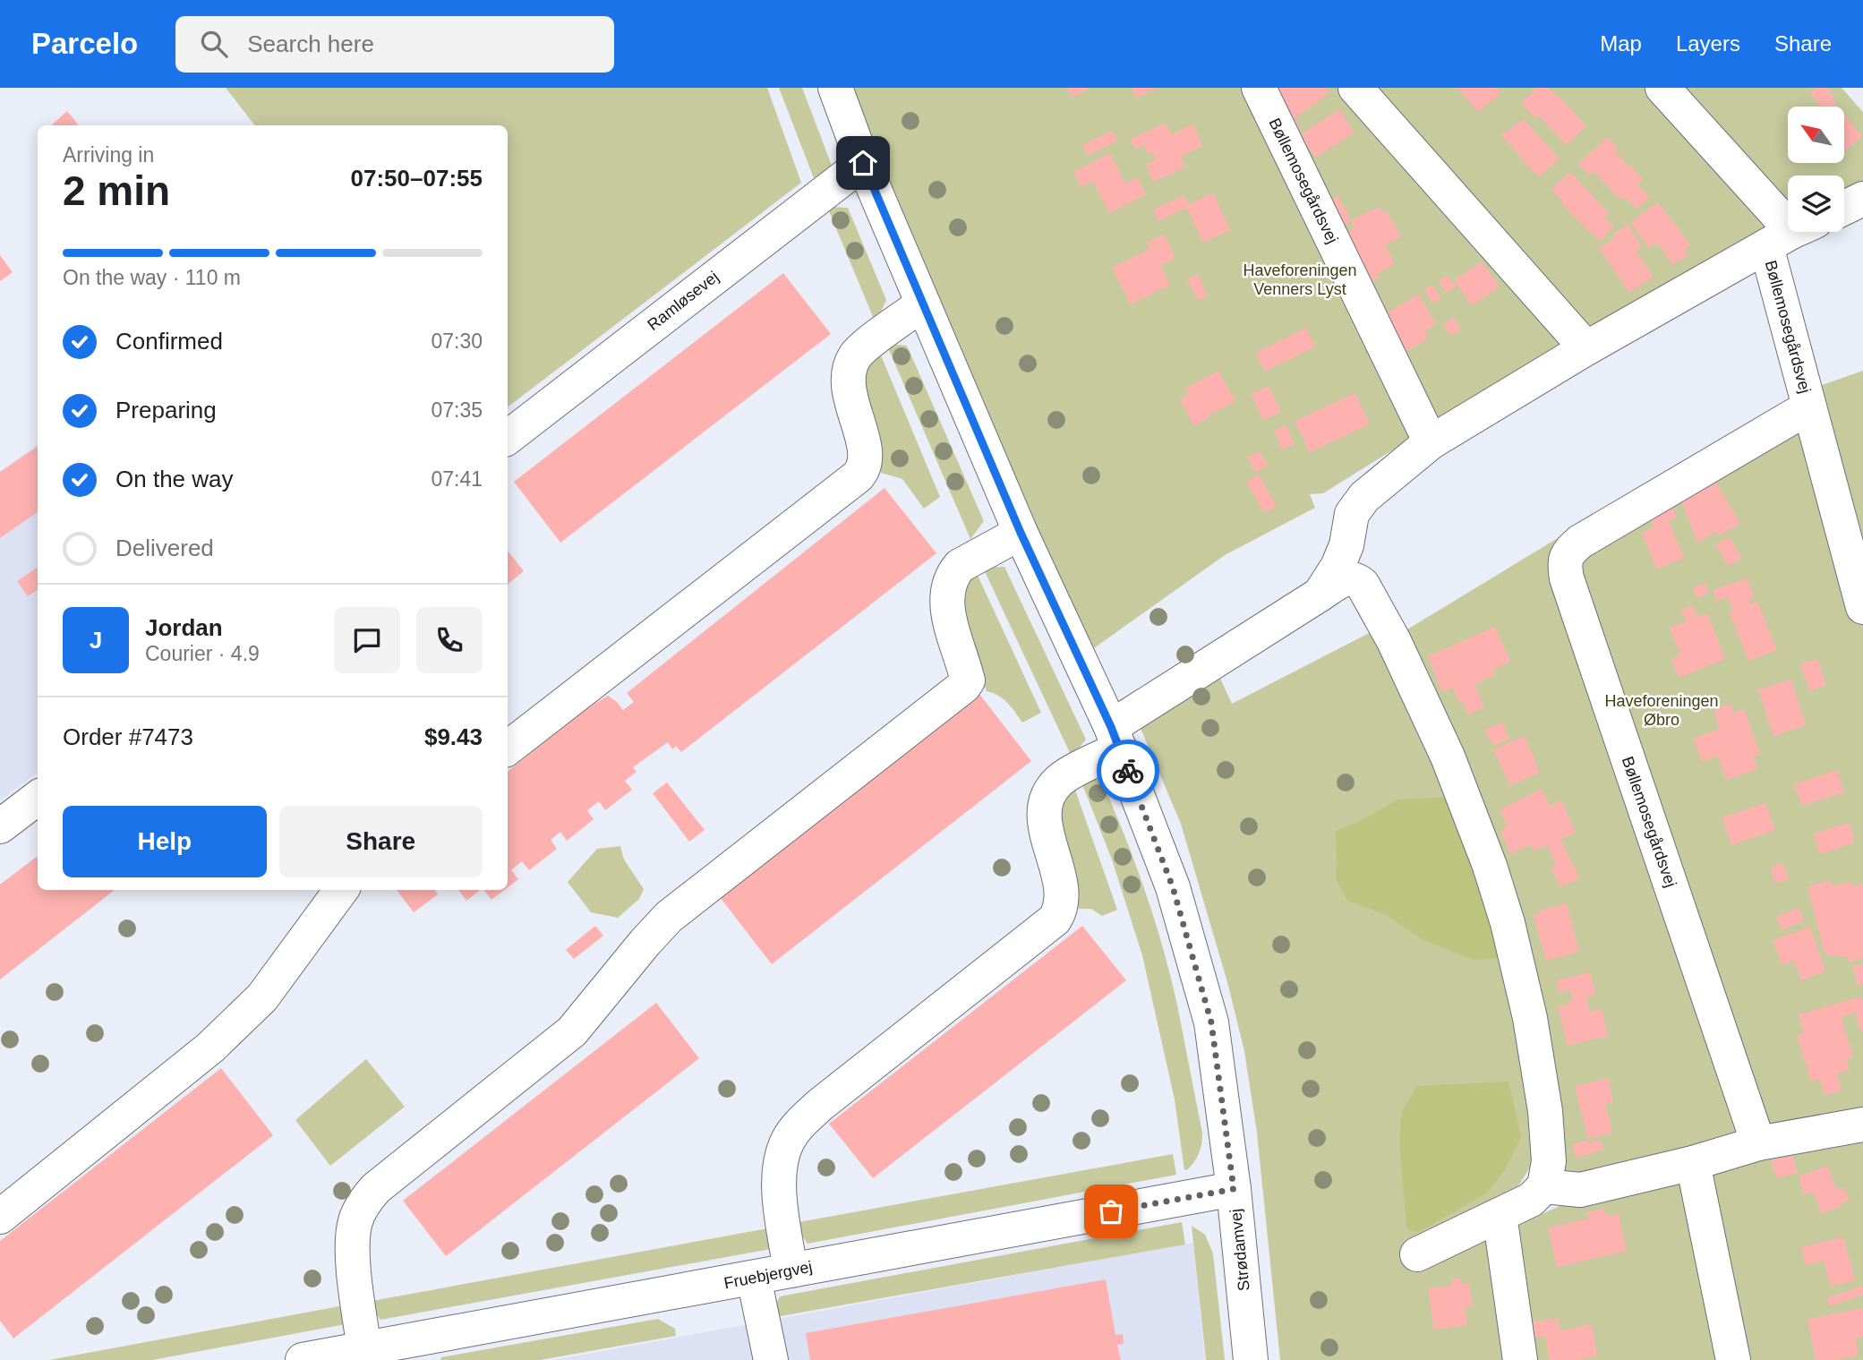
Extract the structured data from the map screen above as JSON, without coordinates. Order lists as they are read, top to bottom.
{
  "streets": {
    "street": [
      "Bøllemosegårdsvej",
      "Ramløsevej",
      "Strødamvej",
      "Fruebjergvej"
    ]
  },
  "crossings": [
    ["Bøllemosegårdsvej", "Strødamvej"],
    ["Bøllemosegårdsvej", "Fruebjergvej"],
    ["Ramløsevej", "Strødamvej"],
    ["Strødamvej", "Fruebjergvej"]
  ],
  "parks": ["Haveforeningen Venners Lyst", "Haveforeningen Øbro"],
  "north": "top left",
  "page": {
    "header": "Parcelo",
    "search": "Search here",
    "nav": ["Map", "Layers", "Share"],
    "heading": ["2 min", "Arriving in", "07:50–07:55"],
    "panel": [
      "Jordan",
      "Courier · 4.9",
      "Order #7473",
      "$9.43"
    ],
    "bar": "On the way · 110 m",
    "list": [
      ["Confirmed", "07:30"],
      ["Preparing", "07:35"],
      ["On the way", "07:41"],
      "Delivered"
    ],
    "round": "J",
    "buttons": ["Help", "Share"]
  }
}
